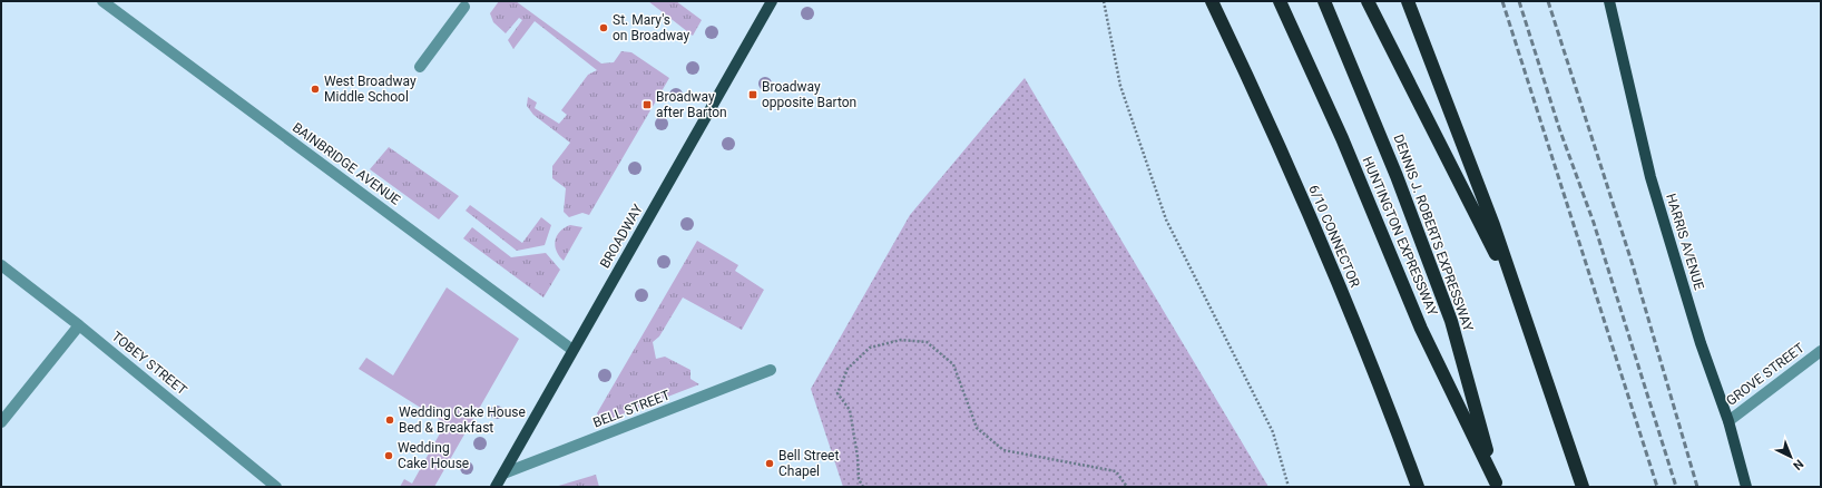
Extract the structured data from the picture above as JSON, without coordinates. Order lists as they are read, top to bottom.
{
  "streets": {
    "highway": ["DENNIS J. ROBERTS EXPRESSWAY", "6/10 CONNECTOR", "HUNTINGTON EXPRESSWAY"],
    "main road": ["BROADWAY", "HARRIS AVENUE"],
    "street": [
      "BAINBRIDGE AVENUE",
      "TOBEY STREET",
      "GROVE STREET",
      "BELL STREET"
    ]
  },
  "crossings": [
    ["BAINBRIDGE AVENUE", "BROADWAY"],
    ["DENNIS J. ROBERTS EXPRESSWAY", "HUNTINGTON EXPRESSWAY"],
    ["BROADWAY", "BELL STREET"],
    ["HARRIS AVENUE", "GROVE STREET"]
  ],
  "places": {
    "other": [
      "St. Mary's on Broadway",
      "West Broadway Middle School",
      "Wedding Cake House Bed & Breakfast",
      "Wedding Cake House",
      "Bell Street Chapel"
    ],
    "transit": ["Broadway opposite Barton", "Broadway after Barton"]
  },
  "north": "bottom right"
}
